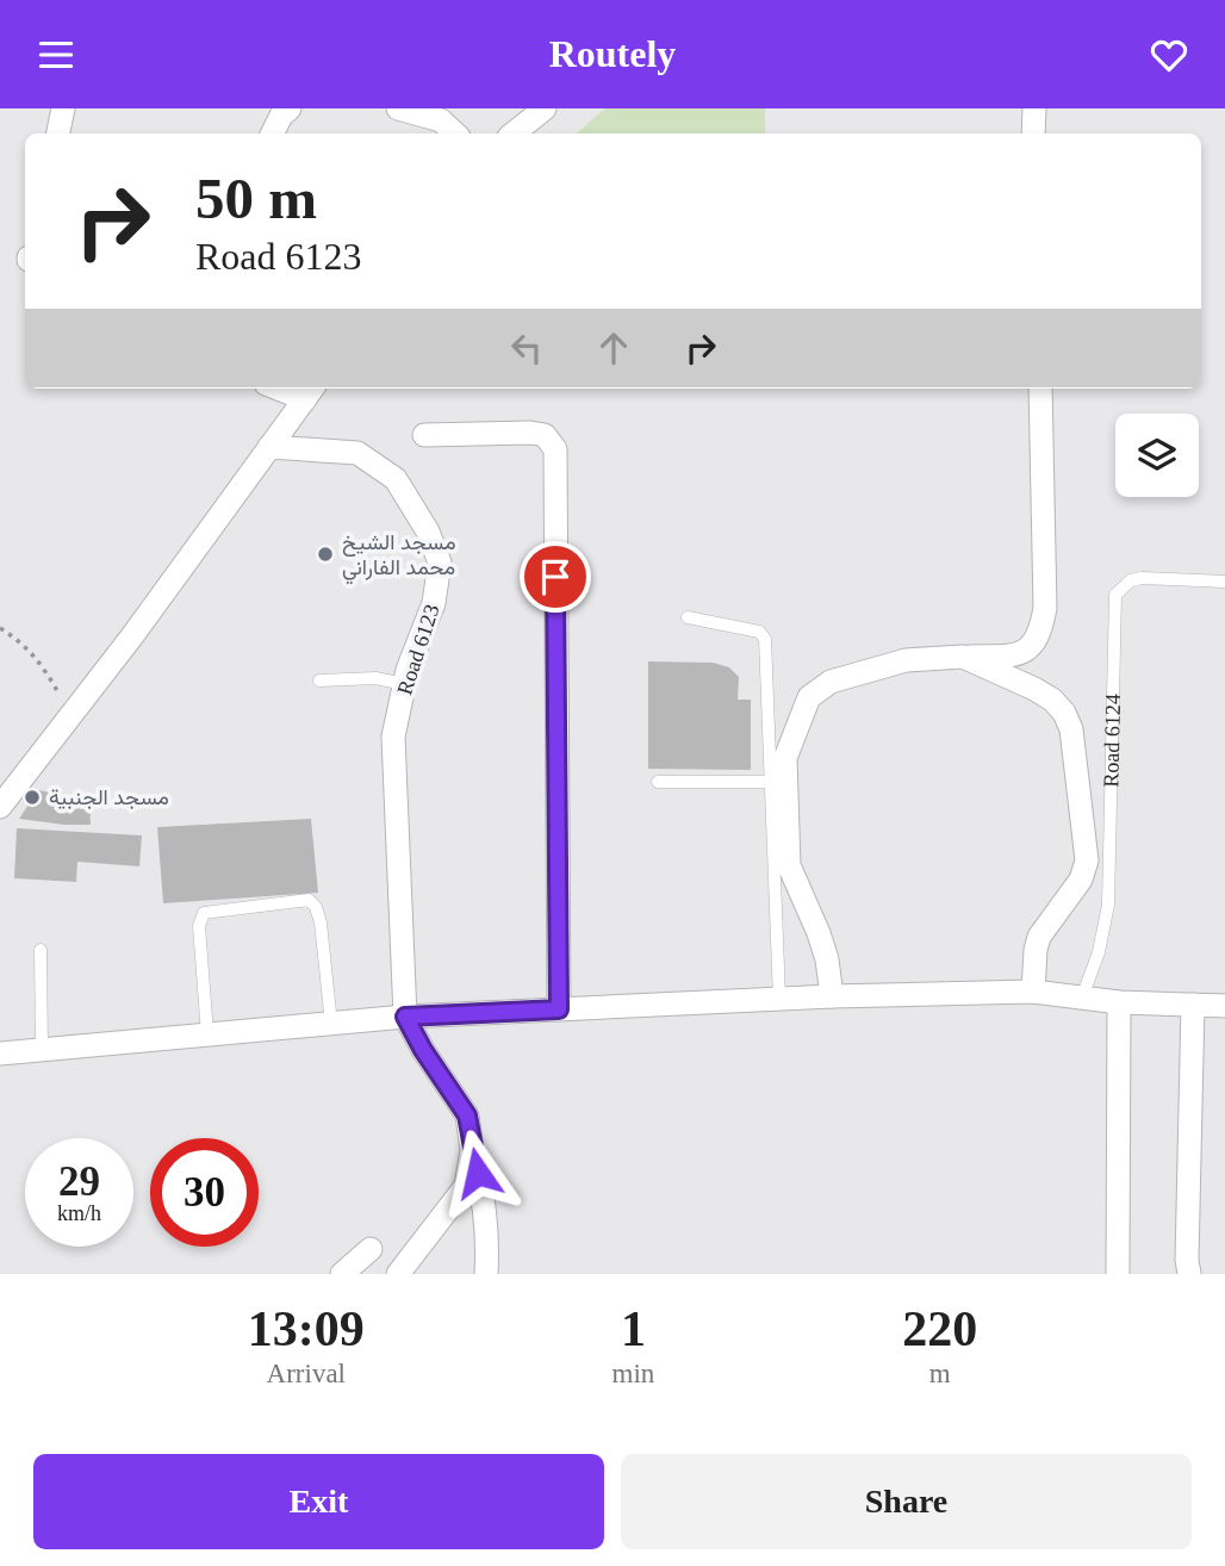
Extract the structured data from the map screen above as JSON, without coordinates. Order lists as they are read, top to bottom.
{
  "streets": {
    "street": ["Road 6123", "Road 6124"]
  },
  "places": ["مسجد الشيخ محمد الفاراني", "مسجد الجنبية"],
  "page": {
    "header": "Routely",
    "turn": ["50 m", "Road 6123"],
    "speed": "29 km/h",
    "limit": "30",
    "eta": [
      "13:09",
      "Arrival",
      "1",
      "min",
      "220",
      "m"
    ],
    "buttons": ["Exit", "Share"]
  }
}
